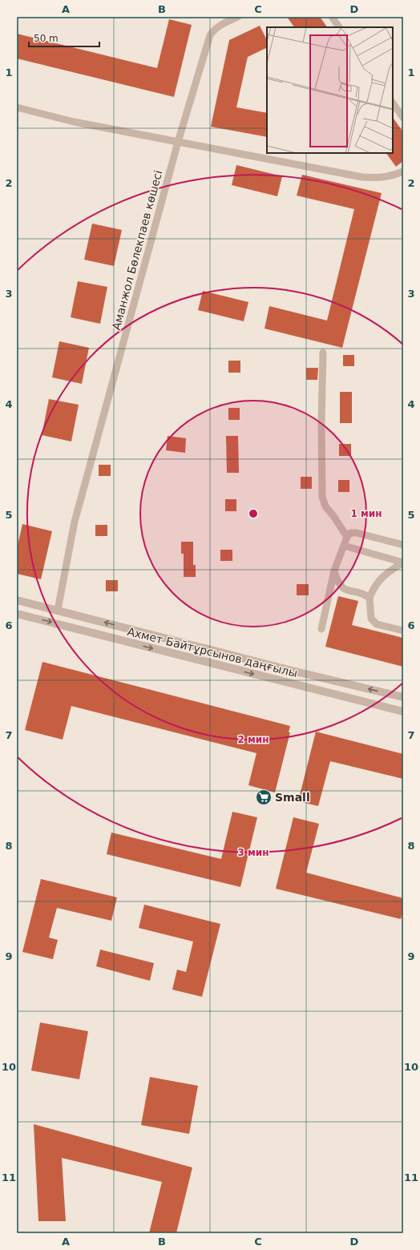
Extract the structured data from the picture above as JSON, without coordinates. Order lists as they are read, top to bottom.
{
  "streets": {
    "street": ["Аманжол Бөлекпаев көшесі", "Ахмет Байтұрсынов даңғылы"]
  },
  "crossings": [
    ["Аманжол Бөлекпаев көшесі", "Ахмет Байтұрсынов даңғылы"]
  ],
  "places": {
    "supermarket": ["Small"]
  },
  "scale_bar": "50 m",
  "grid": {
    "columns": [
      "A",
      "B",
      "C",
      "D"
    ],
    "rows": [
      "1",
      "2",
      "3",
      "4",
      "5",
      "6",
      "7",
      "8",
      "9",
      "10",
      "11"
    ]
  },
  "rings": ["1 мин", "2 мин", "3 мин"]
}
